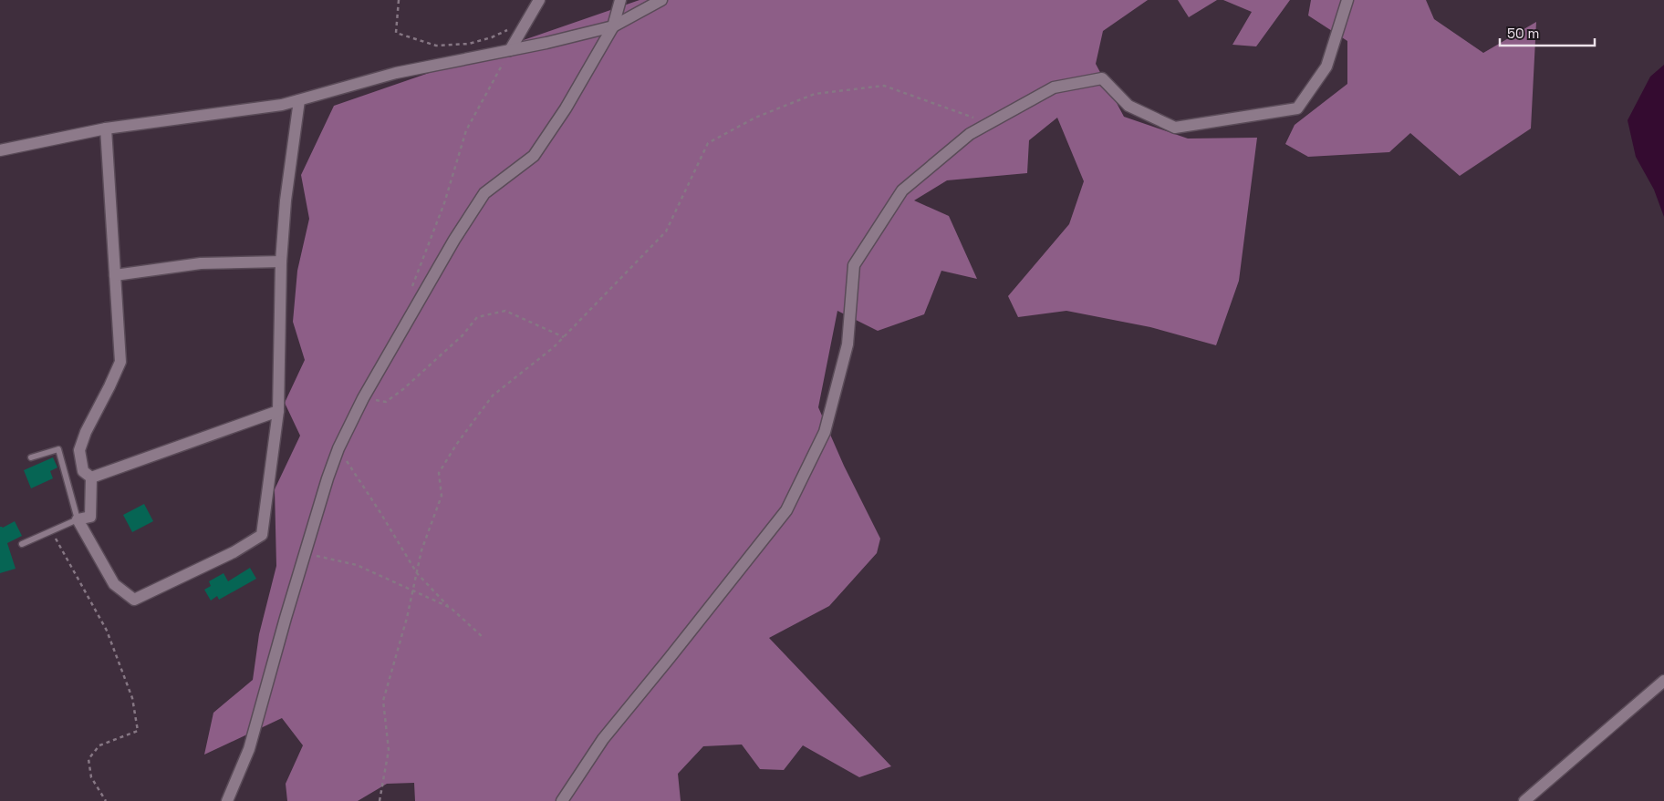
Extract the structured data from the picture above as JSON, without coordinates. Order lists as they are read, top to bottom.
{
  "scale_bar": "50 m"
}
